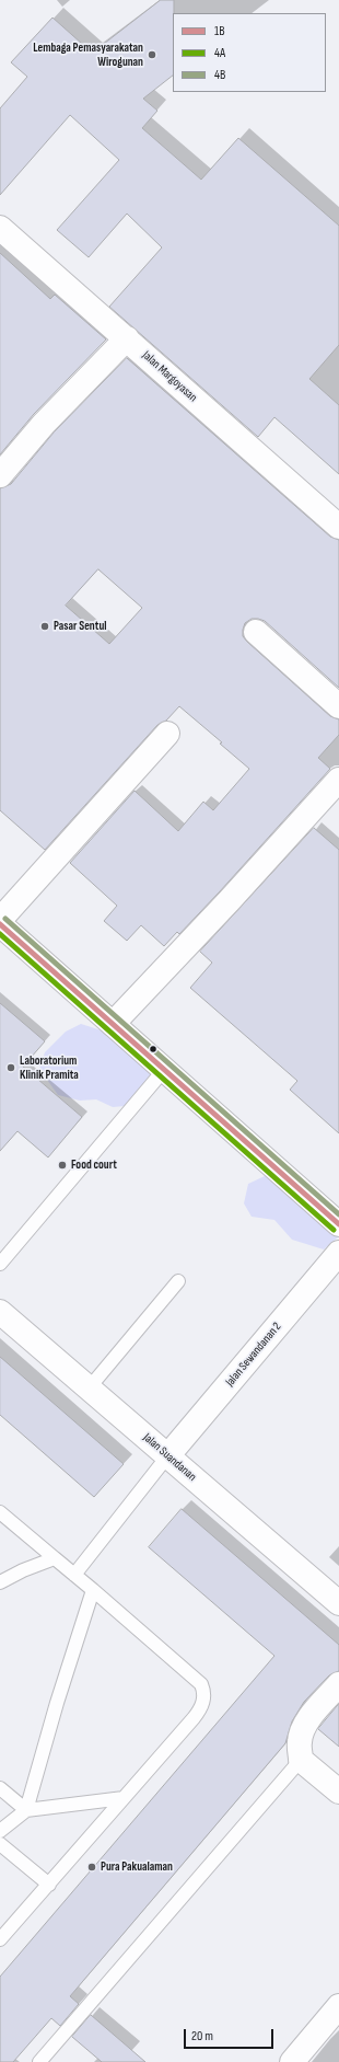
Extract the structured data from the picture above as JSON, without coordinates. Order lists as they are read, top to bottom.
{
  "streets": {
    "street": ["Jalan Margoyasan", "Jalan Sewandanan 2", "Jalan Suandanan"]
  },
  "crossings": [
    ["Jalan Sewandanan 2", "Jalan Suandanan"]
  ],
  "places": [
    "Lembaga Pemasyarakatan Wirogunan",
    "Pasar Sentul",
    "Laboratorium Klinik Pramita",
    "Food court",
    "Pura Pakualaman"
  ],
  "lines": ["transit line 4B", "transit line 1B", "transit line 4A"],
  "legend": ["1B", "4A", "4B"],
  "scale_bar": "20 m"
}
